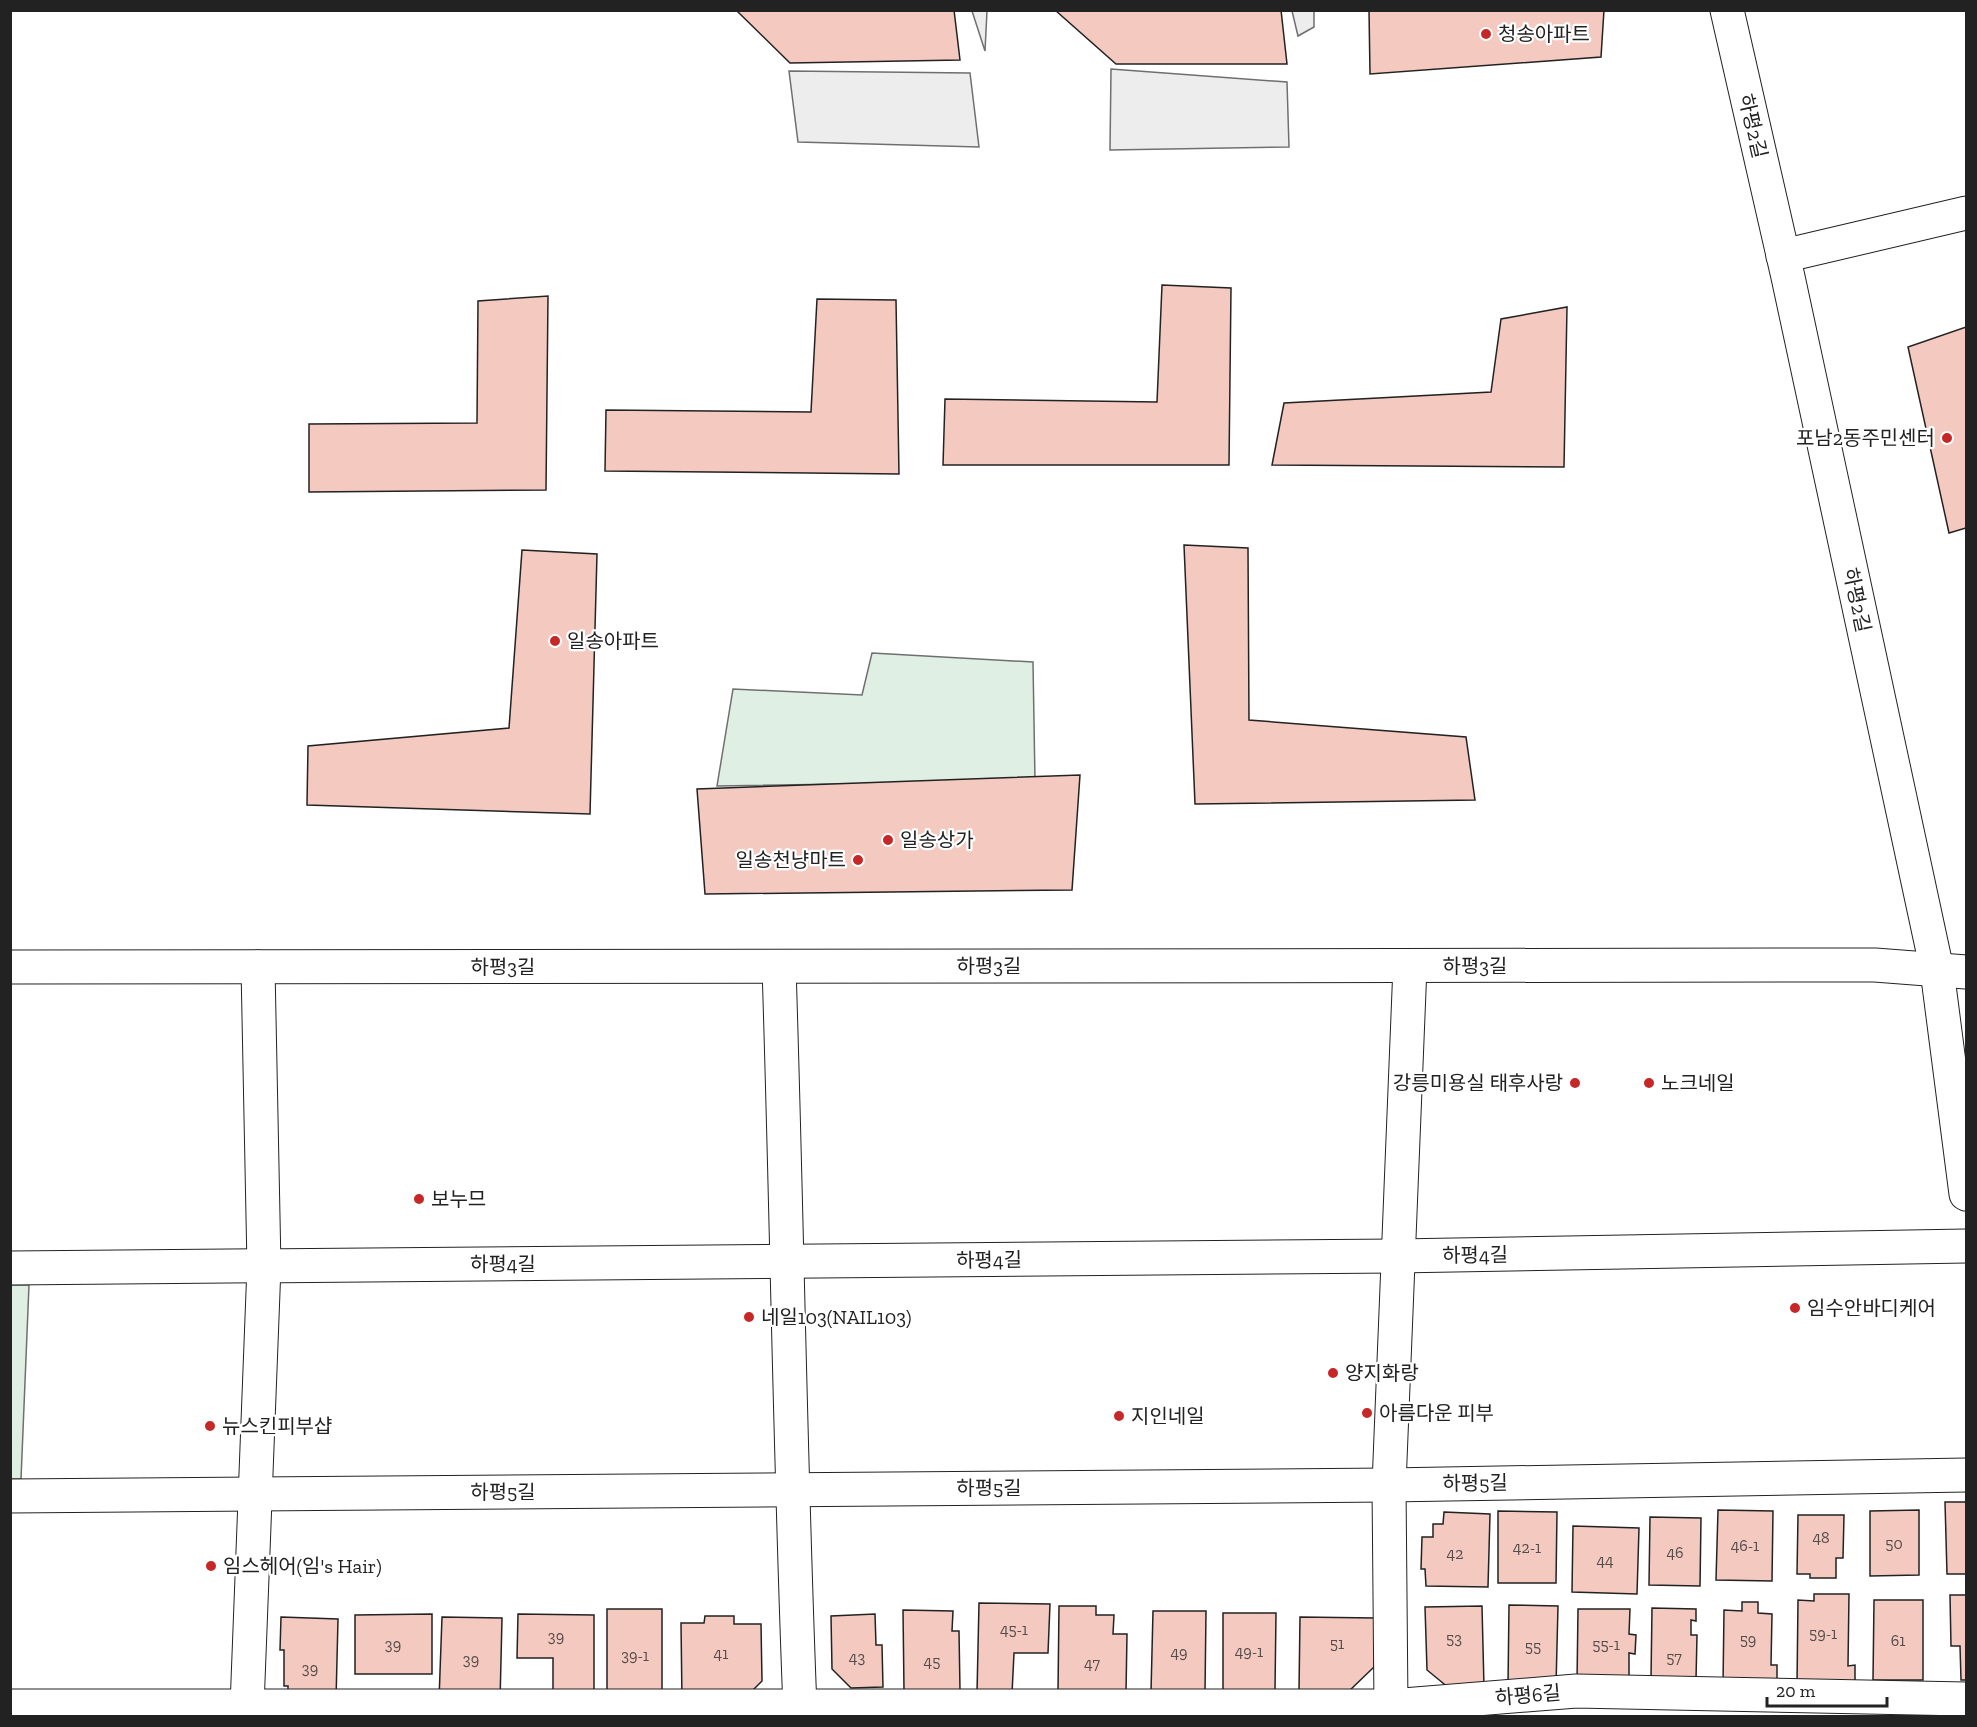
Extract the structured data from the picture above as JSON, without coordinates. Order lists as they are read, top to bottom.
{
  "streets": {
    "street": [
      "하평2길",
      "하평3길",
      "하평4길",
      "하평5길",
      "하평6길"
    ]
  },
  "crossings": [
    ["하평2길", "하평3길"]
  ],
  "places": [
    "청송아파트",
    "포남2동주민센터",
    "일송아파트",
    "일송상가",
    "일송천냥마트",
    "강릉미용실 태후사랑",
    "노크네일",
    "보누므",
    "임수안바디케어",
    "네일103(NAIL103)",
    "양지화랑",
    "아름다운 피부",
    "지인네일",
    "뉴스킨피부샵",
    "임스헤어(임's Hair)"
  ],
  "house_numbers": [
    "48",
    "50",
    "46-1",
    "42-1",
    "46",
    "42",
    "44",
    "45-1",
    "59-1",
    "39",
    "53",
    "59",
    "61",
    "51",
    "39",
    "55-1",
    "55",
    "49-1",
    "49",
    "41",
    "39-1",
    "43",
    "57",
    "39",
    "45",
    "47",
    "39"
  ],
  "scale_bar": "20 m"
}
